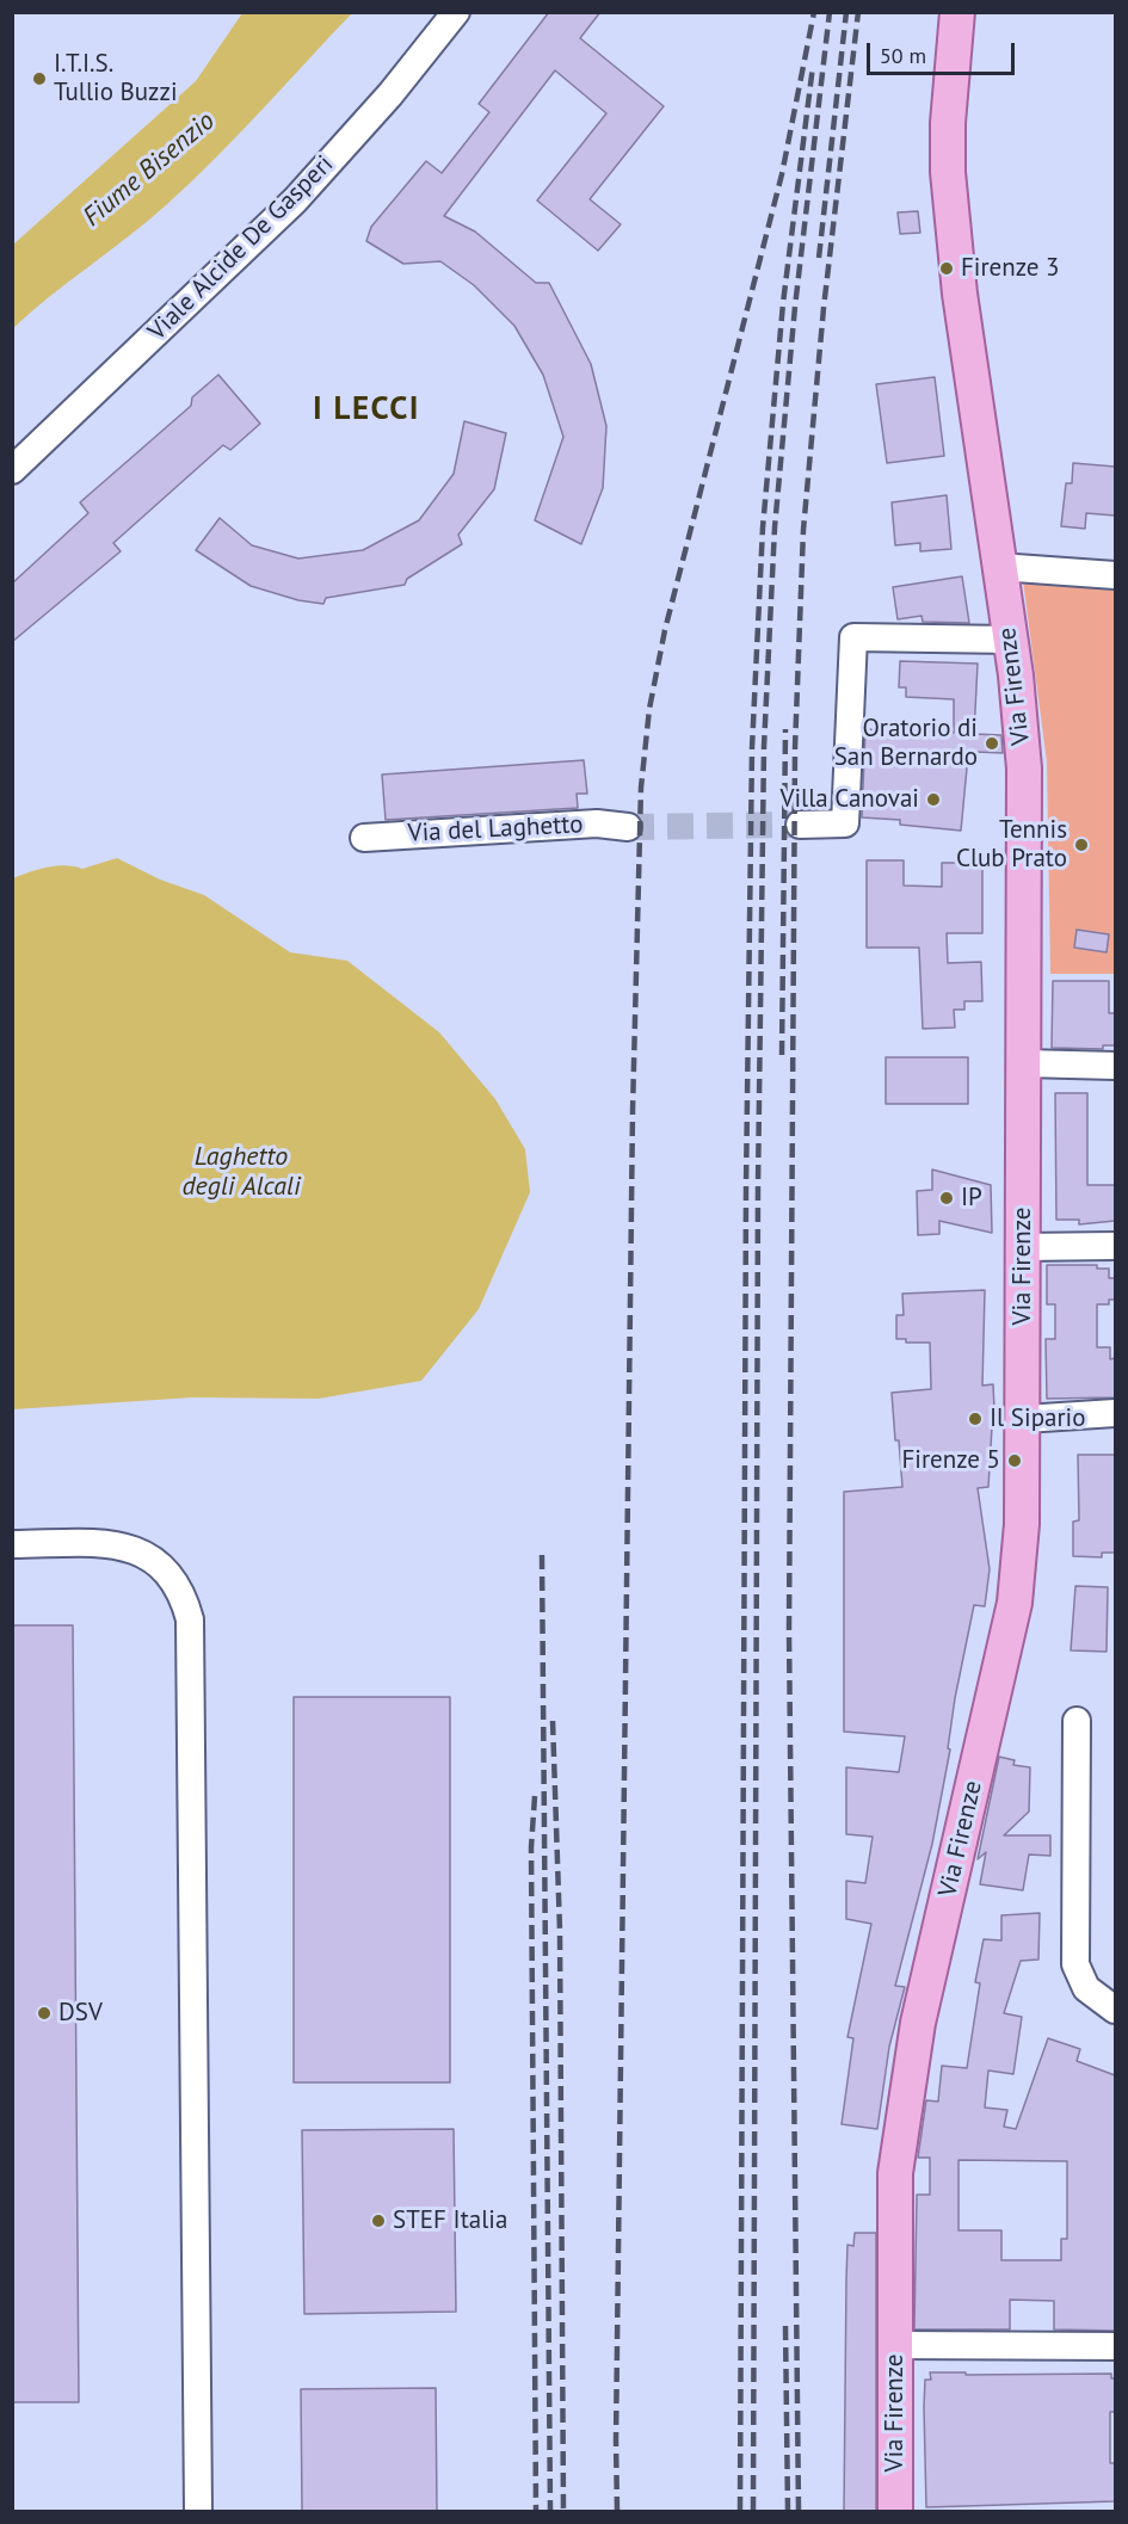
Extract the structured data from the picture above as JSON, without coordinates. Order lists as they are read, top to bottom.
{
  "streets": {
    "main road": ["Via Firenze"],
    "street": ["Viale Alcide De Gasperi", "Via del Laghetto"]
  },
  "districts": ["I LECCI"],
  "water": ["Fiume Bisenzio", "Laghetto degli Alcali"],
  "places": [
    "I.T.I.S. Tullio Buzzi",
    "Firenze 3",
    "Oratorio di San Bernardo",
    "Villa Canovai",
    "Tennis Club Prato",
    "IP",
    "Il Sipario",
    "Firenze 5",
    "DSV",
    "STEF Italia"
  ],
  "scale_bar": "50 m"
}
